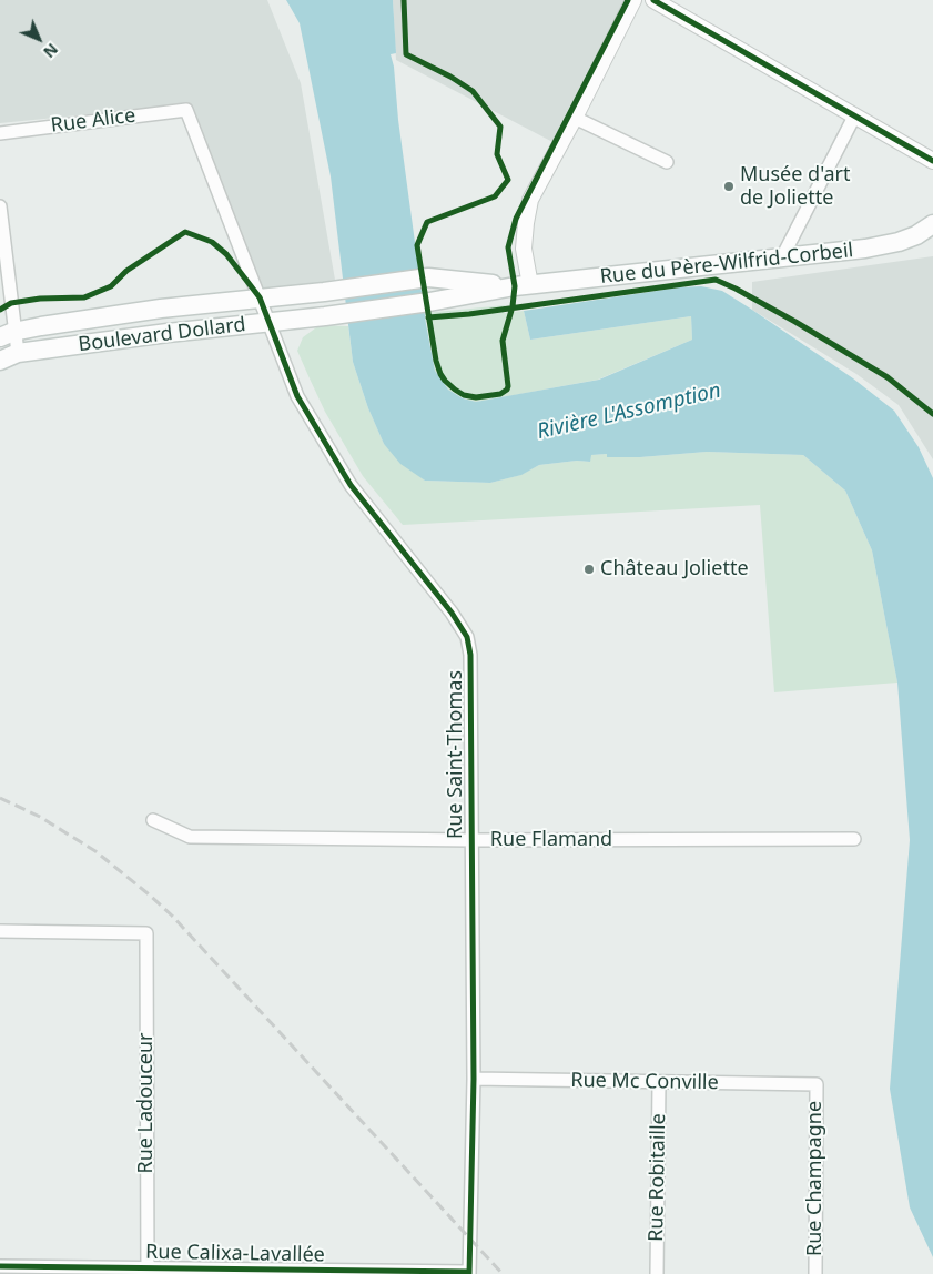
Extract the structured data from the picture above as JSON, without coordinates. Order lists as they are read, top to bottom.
{
  "streets": {
    "main road": ["Rue du Père-Wilfrid-Corbeil", "Boulevard Dollard"],
    "street": [
      "Rue Alice",
      "Rue Saint-Thomas",
      "Rue Flamand",
      "Rue Mc Conville",
      "Rue Ladouceur",
      "Rue Robitaille",
      "Rue Champagne",
      "Rue Calixa-Lavallée"
    ]
  },
  "crossings": [
    ["Rue Alice", "Rue Saint-Thomas"],
    ["Rue du Père-Wilfrid-Corbeil", "Boulevard Dollard"],
    ["Boulevard Dollard", "Rue Saint-Thomas"],
    ["Rue Saint-Thomas", "Rue Flamand"],
    ["Rue Saint-Thomas", "Rue Mc Conville"],
    ["Rue Saint-Thomas", "Rue Calixa-Lavallée"],
    ["Rue Mc Conville", "Rue Robitaille"],
    ["Rue Mc Conville", "Rue Champagne"],
    ["Rue Ladouceur", "Rue Calixa-Lavallée"]
  ],
  "water": ["Rivière L'Assomption"],
  "places": ["Musée d'art de Joliette", "Château Joliette"],
  "north": "bottom right"
}
